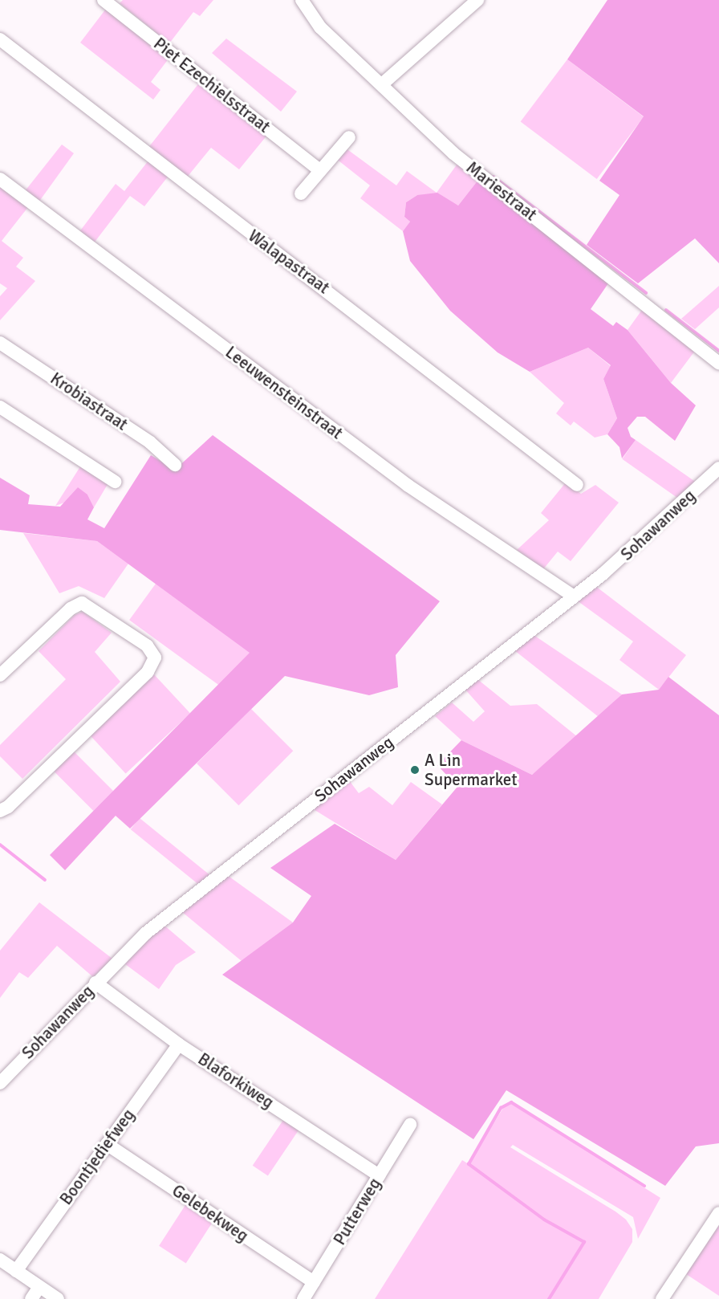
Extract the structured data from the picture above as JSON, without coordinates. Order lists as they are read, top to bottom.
{
  "streets": {
    "street": [
      "Piet Ezechielsstraat",
      "Mariestraat",
      "Walapastraat",
      "Leeuwensteinstraat",
      "Krobiastraat",
      "Sohawanweg",
      "Blaforkiweg",
      "Boontjediefweg",
      "Putterweg",
      "Gelebekweg"
    ]
  },
  "crossings": [
    ["Leeuwensteinstraat", "Sohawanweg"],
    ["Sohawanweg", "Blaforkiweg"],
    ["Blaforkiweg", "Boontjediefweg"],
    ["Blaforkiweg", "Putterweg"],
    ["Boontjediefweg", "Gelebekweg"],
    ["Putterweg", "Gelebekweg"]
  ],
  "places": ["A Lin Supermarket"]
}
